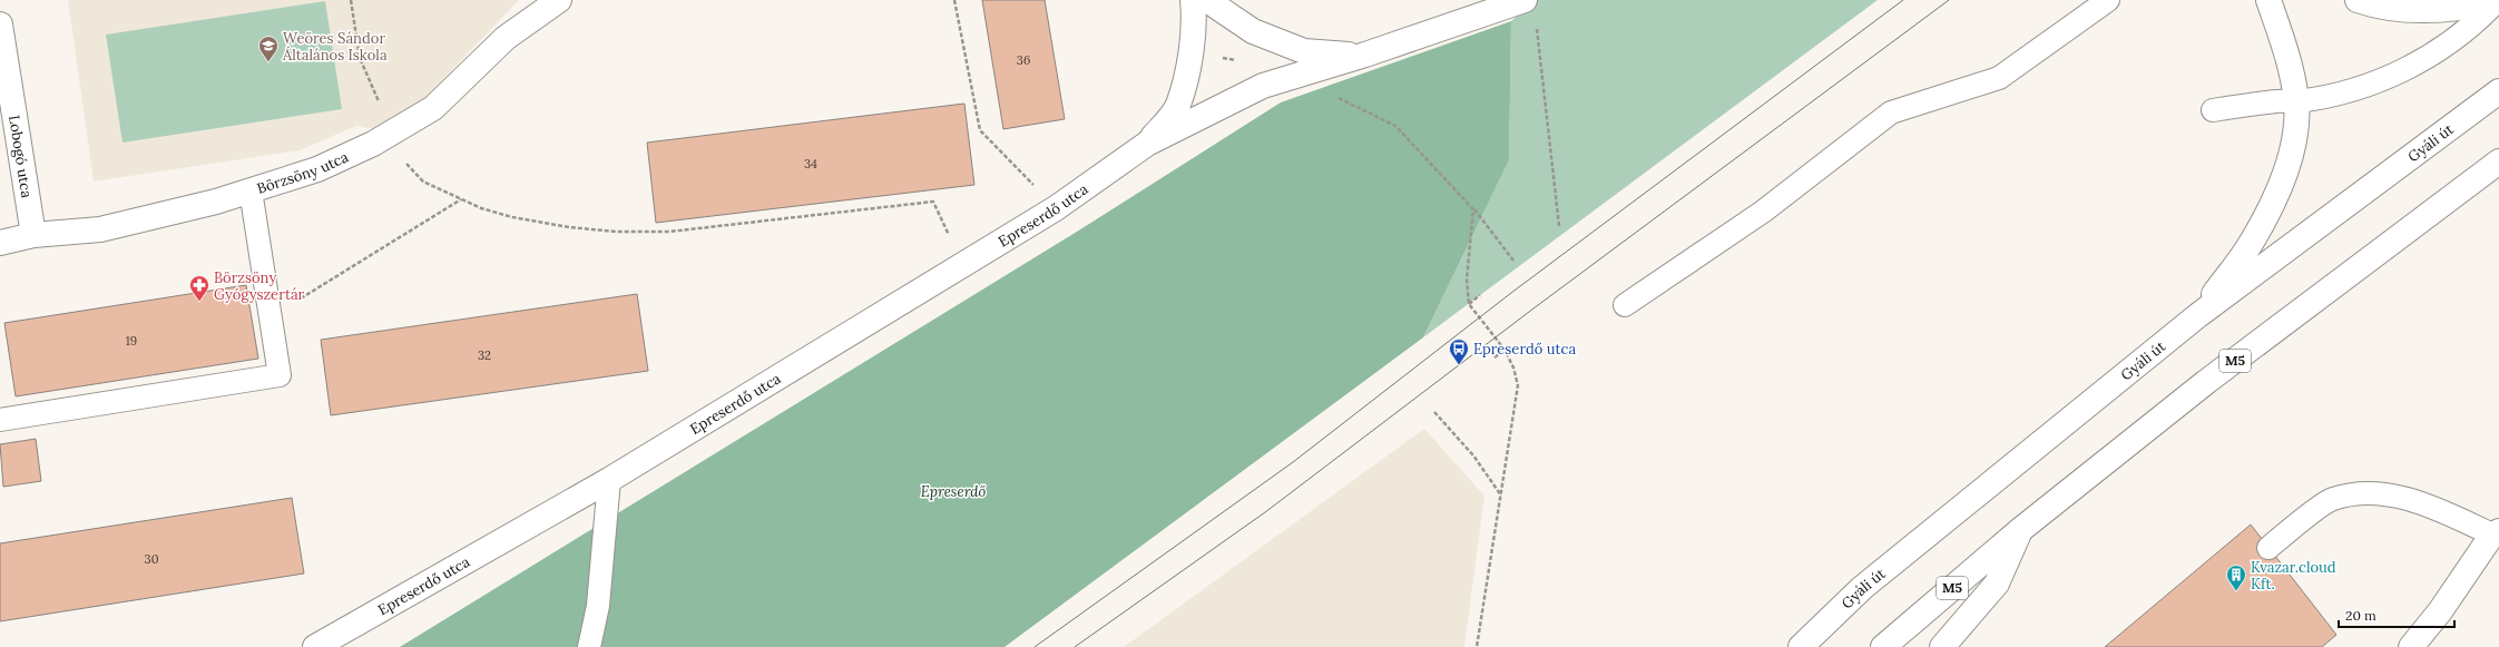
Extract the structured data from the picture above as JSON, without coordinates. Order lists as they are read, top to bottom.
{
  "streets": {
    "street": [
      "Gyáli út",
      "Lobogó utca",
      "Börzsöny utca",
      "Epreserdő utca",
      "M5"
    ]
  },
  "crossings": [
    ["Lobogó utca", "Börzsöny utca"]
  ],
  "parks": ["Epreserdő"],
  "places": {
    "school or university": ["Weöres Sándor Általános Iskola"],
    "pharmacy": ["Börzsöny Gyógyszertár"],
    "bus stop": ["Epreserdő utca"],
    "building": ["Kvazar.cloud Kft."]
  },
  "house_numbers": [
    "36",
    "34",
    "19",
    "32",
    "30"
  ],
  "scale_bar": "20 m"
}
